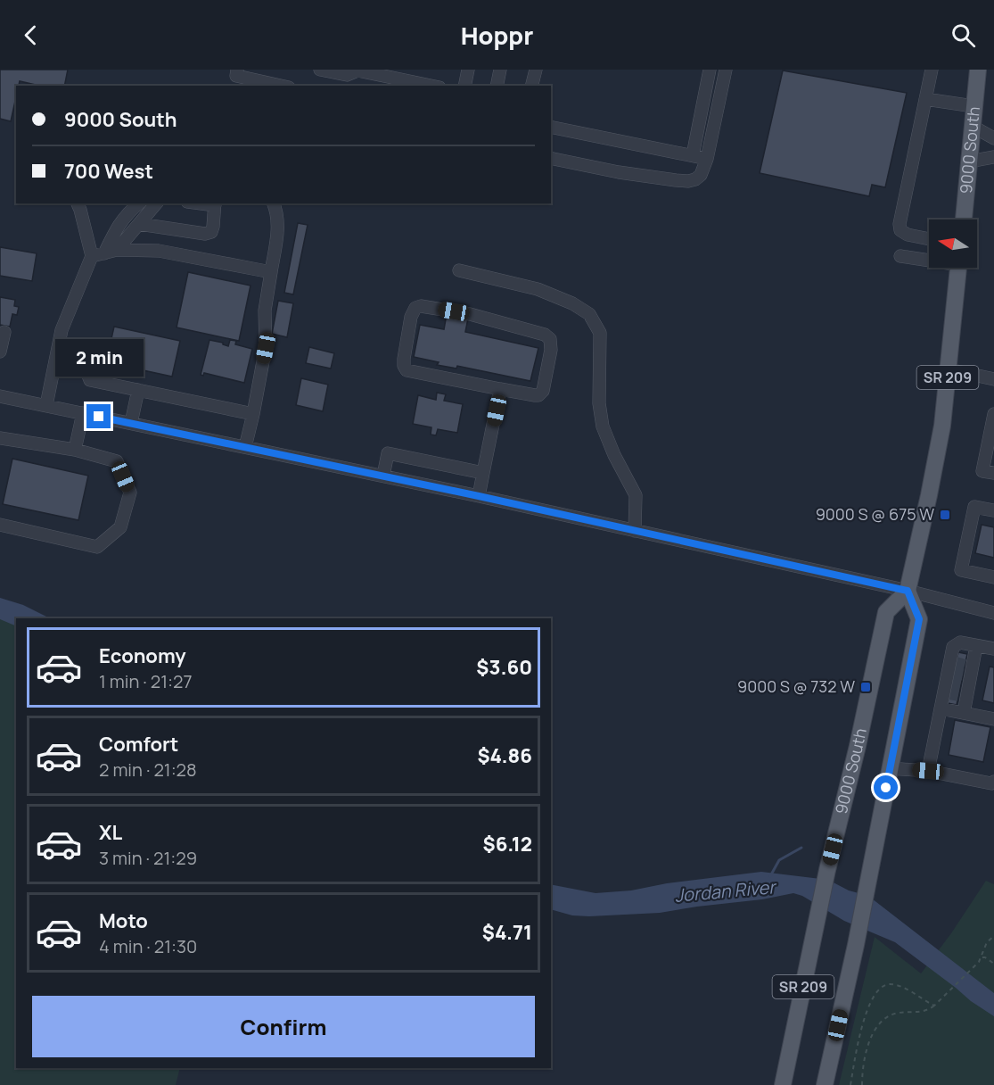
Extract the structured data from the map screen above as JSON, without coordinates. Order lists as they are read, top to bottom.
{
  "streets": {
    "main road": ["9000 South", "SR 209"]
  },
  "crossings": [
    ["9000 South", "SR 209"]
  ],
  "water": ["Jordan River"],
  "places": {
    "transit": ["9000 S @ 675 W", "9000 S @ 732 W"]
  },
  "north": "left",
  "page": {
    "header": "Hoppr",
    "banner": ["9000 South", "700 West"],
    "bubble": "2 min",
    "list": [
      {
        "name": "Economy",
        "note": "1 min · 21:27",
        "value": "$3.60"
      },
      {
        "name": "Comfort",
        "note": "2 min · 21:28",
        "value": "$4.86"
      },
      {
        "name": "XL",
        "note": "3 min · 21:29",
        "value": "$6.12"
      },
      {
        "name": "Moto",
        "note": "4 min · 21:30",
        "value": "$4.71"
      }
    ],
    "buttons": "Confirm"
  }
}
